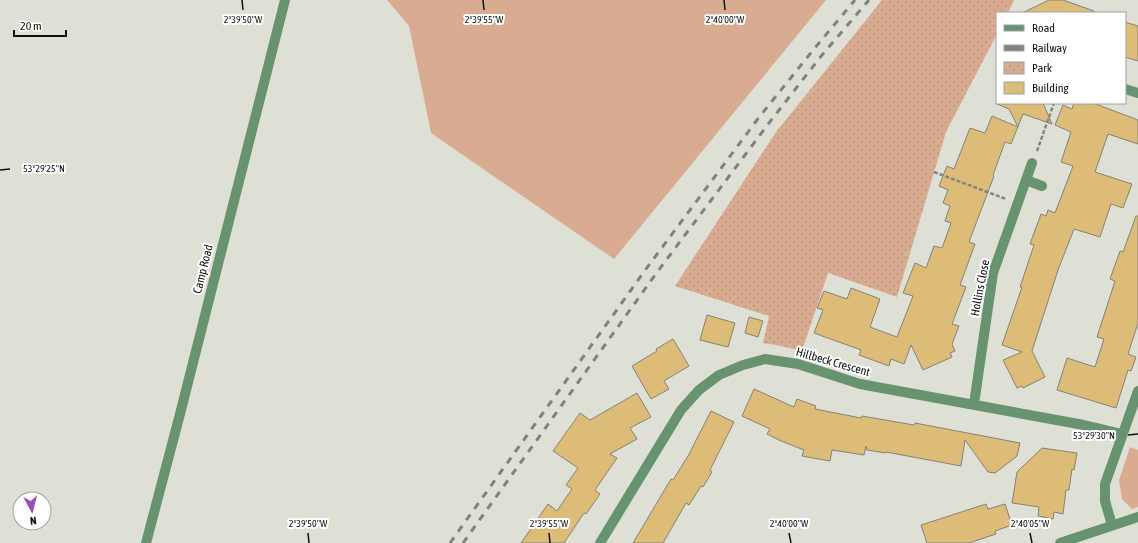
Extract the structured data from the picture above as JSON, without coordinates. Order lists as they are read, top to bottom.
{
  "streets": {
    "street": ["Camp Road", "Hollins Close", "Hillbeck Crescent"]
  },
  "crossings": [
    ["Hollins Close", "Hillbeck Crescent"]
  ],
  "legend": [
    "Road",
    "Railway",
    "Park",
    "Building"
  ],
  "scale_bar": "20 m",
  "north": "bottom",
  "coordinates": [
    "2°39'50\"W",
    "2°39'55\"W",
    "2°40'00\"W",
    "53°29'25\"N",
    "53°29'30\"N",
    "2°40'05\"W"
  ]
}
